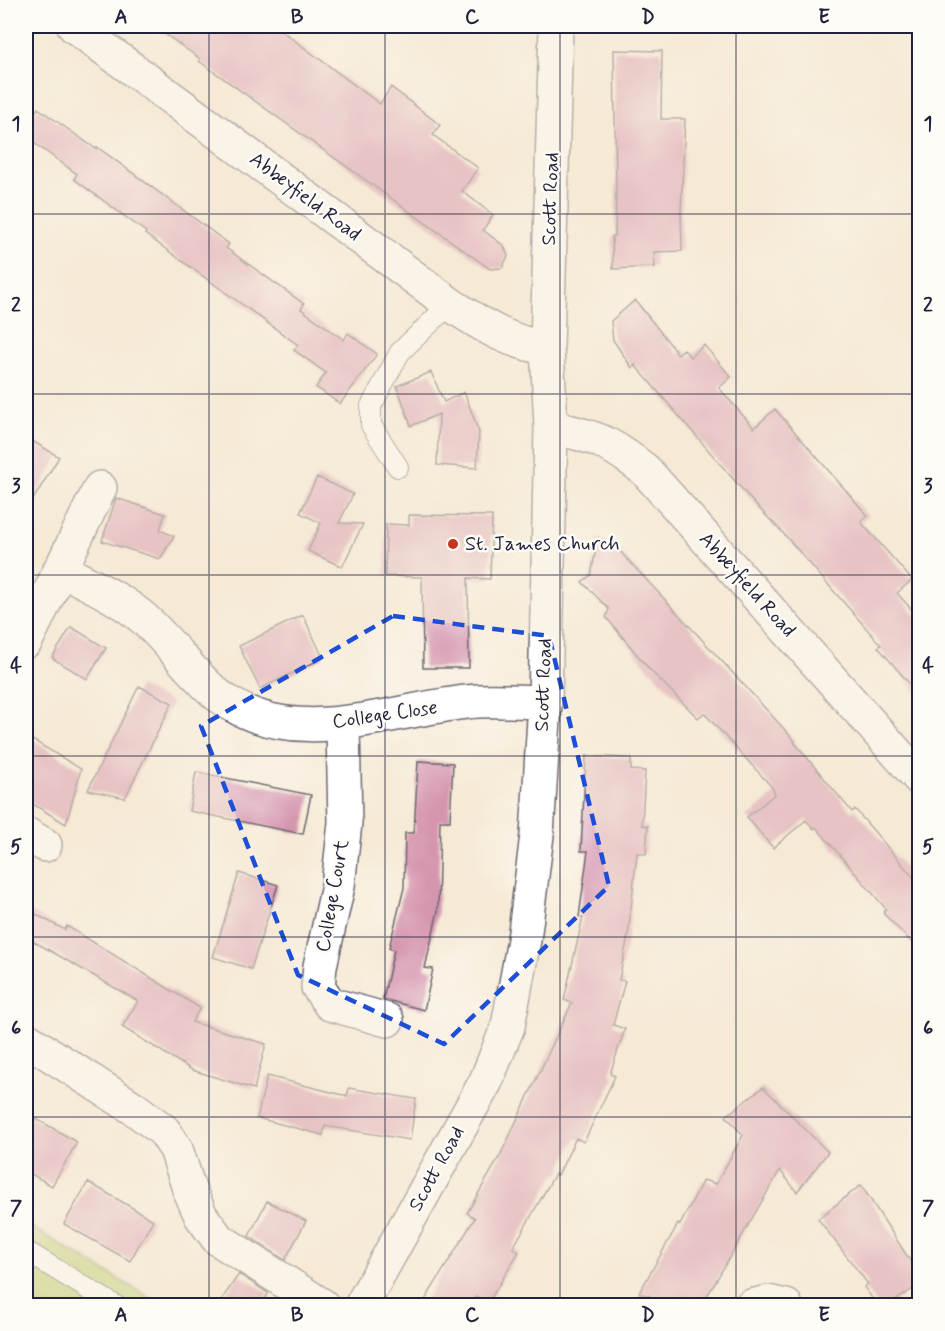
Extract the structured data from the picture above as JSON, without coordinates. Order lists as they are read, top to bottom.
{
  "streets": {
    "street": [
      "Abbeyfield Road",
      "Scott Road",
      "College Close",
      "College Court"
    ]
  },
  "crossings": [
    ["Abbeyfield Road", "Scott Road"],
    ["Scott Road", "College Close"],
    ["College Close", "College Court"]
  ],
  "places": ["St. James Church"],
  "grid": {
    "columns": [
      "A",
      "B",
      "C",
      "D",
      "E"
    ],
    "rows": [
      "1",
      "2",
      "3",
      "4",
      "5",
      "6",
      "7"
    ]
  }
}
